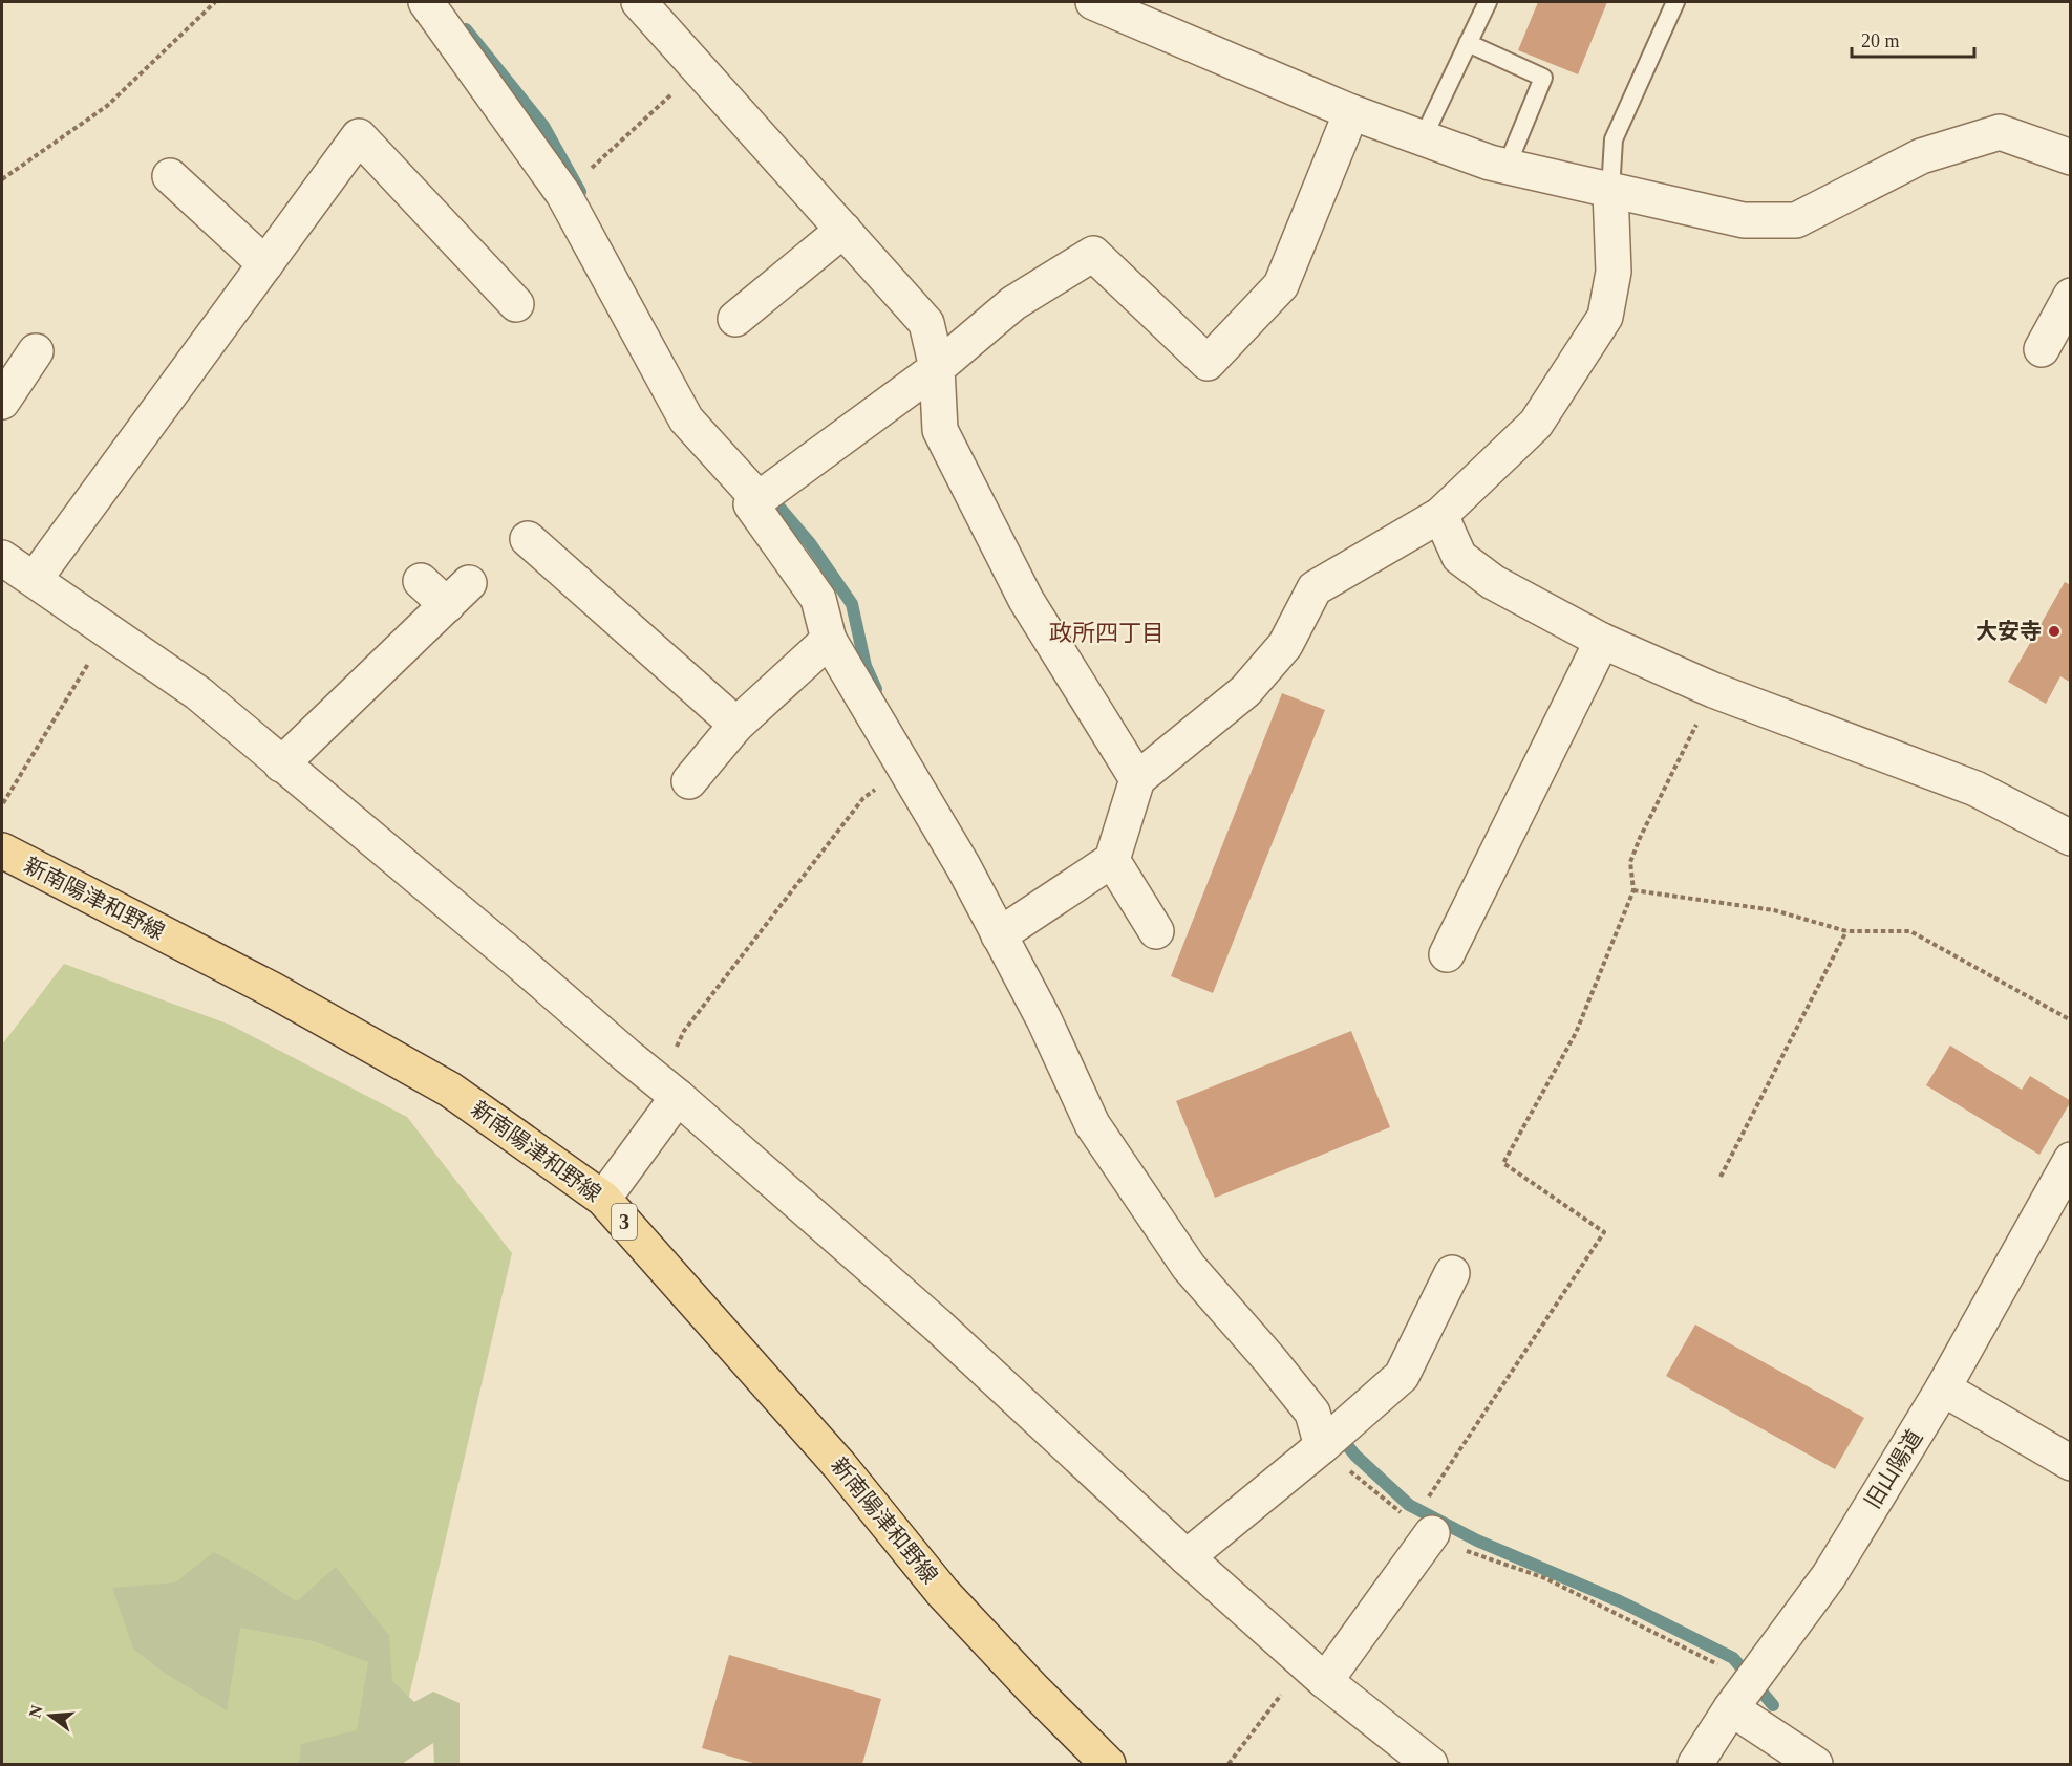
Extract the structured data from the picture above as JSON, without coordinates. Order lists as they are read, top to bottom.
{
  "streets": {
    "main road": ["新南陽津和野線", "3"],
    "street": ["旧山陽道"]
  },
  "districts": ["政所四丁目"],
  "places": ["大安寺"],
  "scale_bar": "20 m",
  "north": "left"
}
